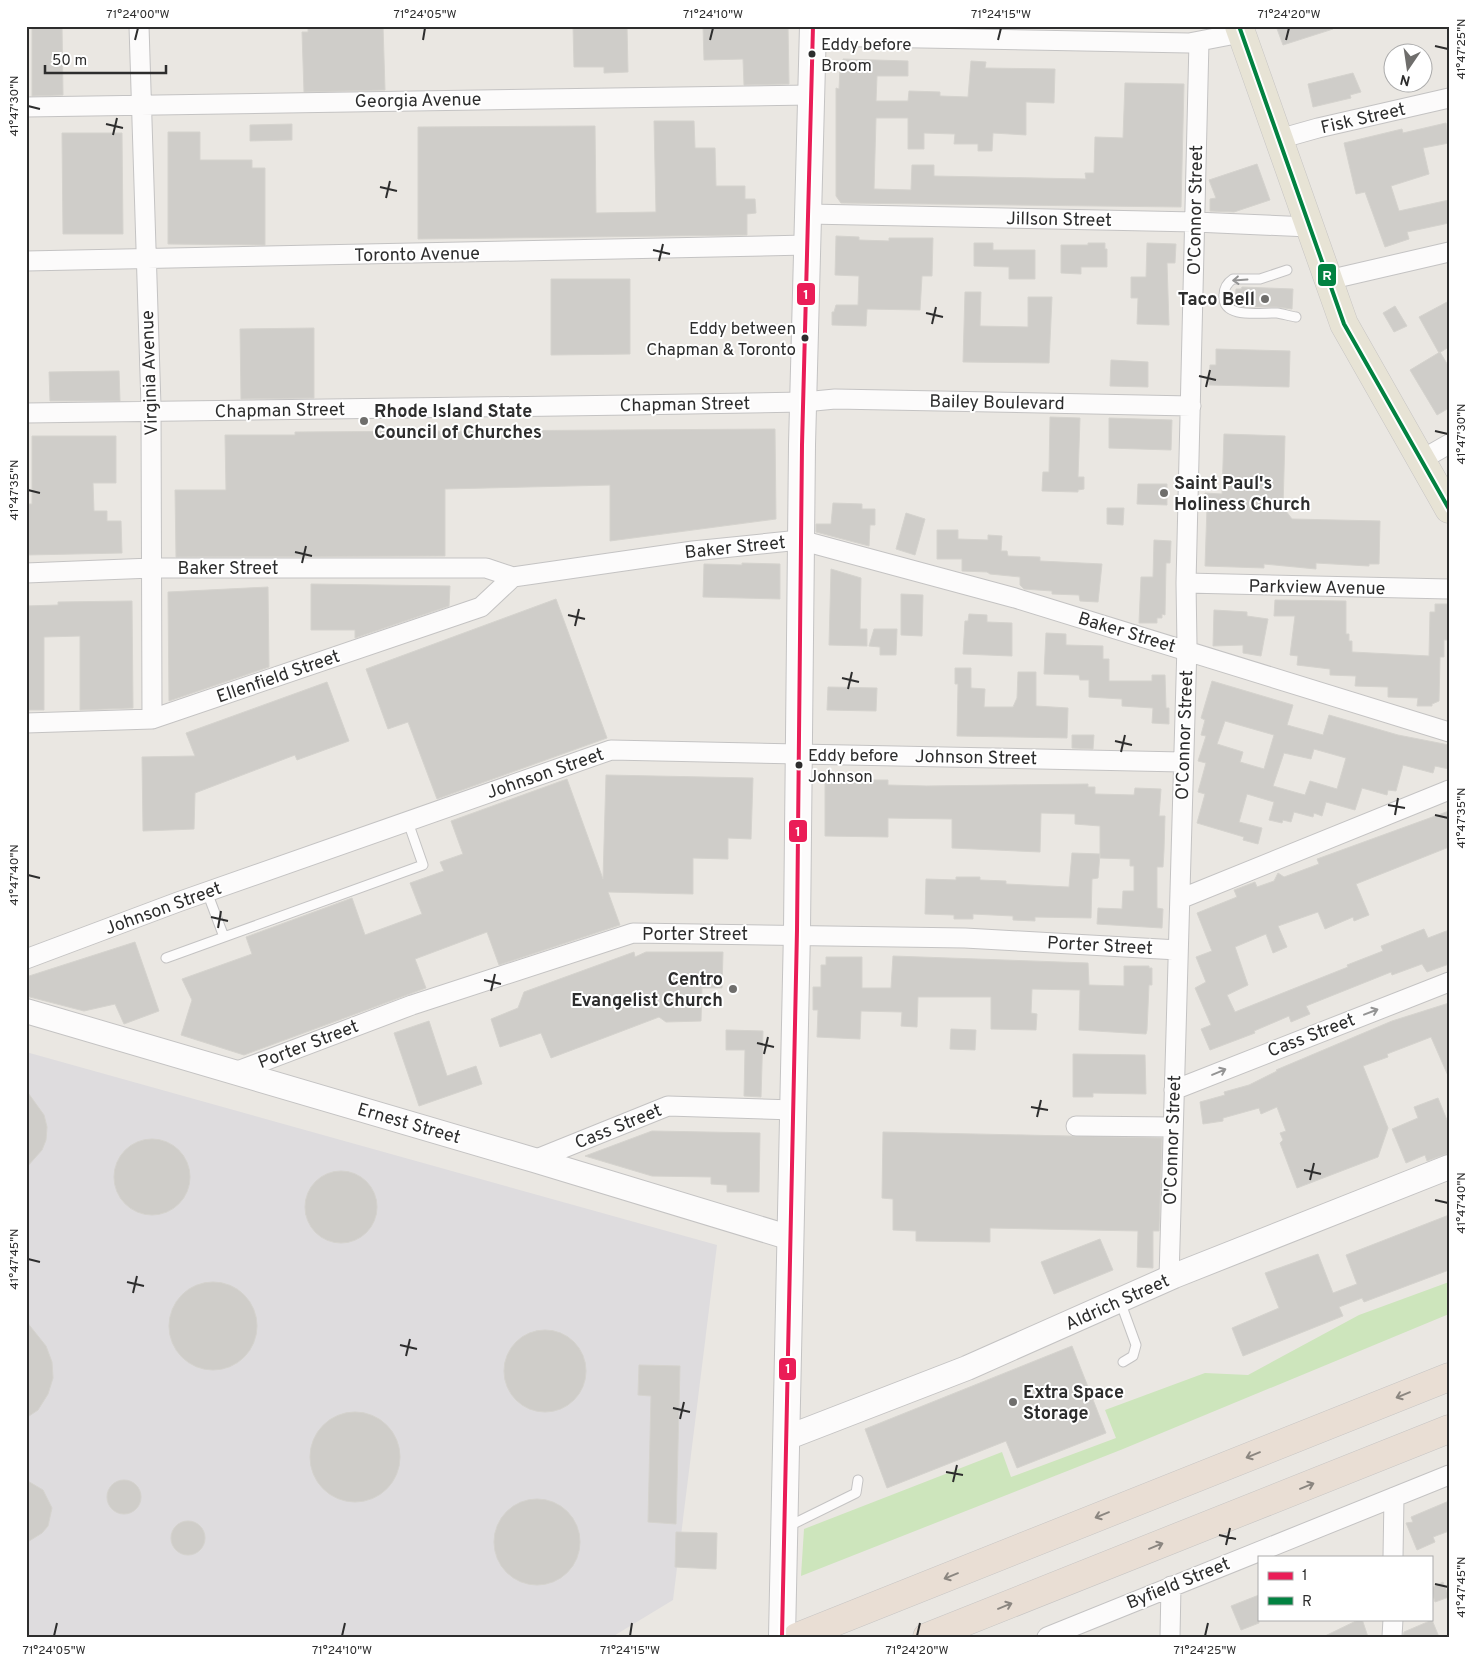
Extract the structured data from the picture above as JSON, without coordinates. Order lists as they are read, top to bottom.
{
  "streets": {
    "street": [
      "Georgia Avenue",
      "Fisk Street",
      "O'Connor Street",
      "Jillson Street",
      "Toronto Avenue",
      "Virginia Avenue",
      "Bailey Boulevard",
      "Chapman Street",
      "Baker Street",
      "Parkview Avenue",
      "Ellenfield Street",
      "Johnson Street",
      "Porter Street",
      "Cass Street",
      "Ernest Street",
      "Aldrich Street",
      "Byfield Street"
    ]
  },
  "crossings": [
    ["Georgia Avenue", "Virginia Avenue"],
    ["O'Connor Street", "Jillson Street"],
    ["O'Connor Street", "Bailey Boulevard"],
    ["O'Connor Street", "Baker Street"],
    ["O'Connor Street", "Parkview Avenue"],
    ["O'Connor Street", "Johnson Street"],
    ["O'Connor Street", "Porter Street"],
    ["O'Connor Street", "Cass Street"],
    ["O'Connor Street", "Aldrich Street"],
    ["Toronto Avenue", "Virginia Avenue"],
    ["Virginia Avenue", "Chapman Street"],
    ["Virginia Avenue", "Baker Street"],
    ["Virginia Avenue", "Ellenfield Street"],
    ["Bailey Boulevard", "Chapman Street"],
    ["Baker Street", "Ellenfield Street"],
    ["Porter Street", "Ernest Street"],
    ["Cass Street", "Ernest Street"]
  ],
  "one_way": ["Cass Street"],
  "places": [
    "Eddy before Broom",
    "Taco Bell",
    "Eddy between Chapman & Toronto",
    "Rhode Island State Council of Churches",
    "Saint Paul's Holiness Church",
    "Eddy before Johnson",
    "Centro Evangelist Church",
    "Extra Space Storage"
  ],
  "lines": ["transit line 1", "transit line R"],
  "legend": ["1", "R"],
  "scale_bar": "50 m",
  "north": "bottom",
  "coordinates": [
    "71°24'00\"W",
    "71°24'05\"W",
    "71°24'10\"W",
    "71°24'15\"W",
    "71°24'20\"W",
    "41°47'25\"N",
    "41°47'30\"N",
    "41°47'35\"N",
    "41°47'40\"N",
    "41°47'45\"N",
    "71°24'25\"W"
  ]
}
